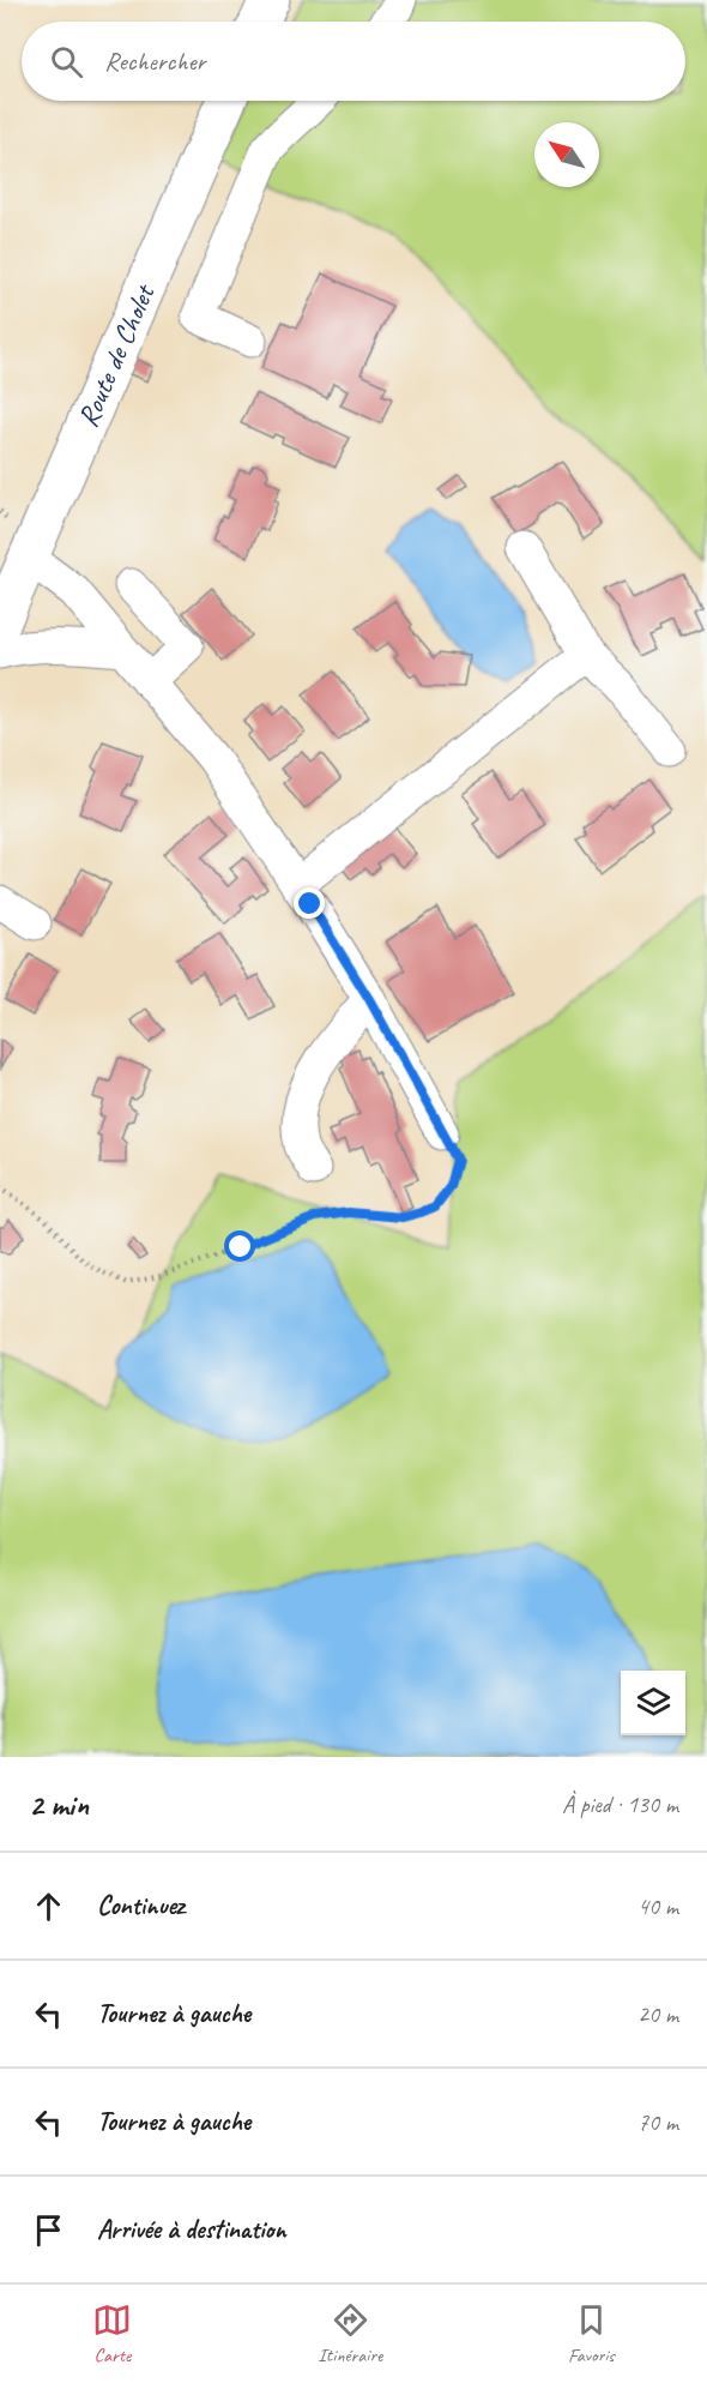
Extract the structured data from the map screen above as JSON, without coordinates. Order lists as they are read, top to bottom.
{
  "streets": {
    "main road": ["Route de Cholet"]
  },
  "north": "top left",
  "page": {
    "search": "Rechercher",
    "heading": ["2 min", "À pied · 130 m"],
    "list": [
      ["Continuez", "40 m"],
      ["Tournez à gauche", "20 m"],
      ["Tournez à gauche", "70 m"],
      "Arrivée à destination"
    ],
    "nav": ["Carte", "Itinéraire", "Favoris"]
  }
}
